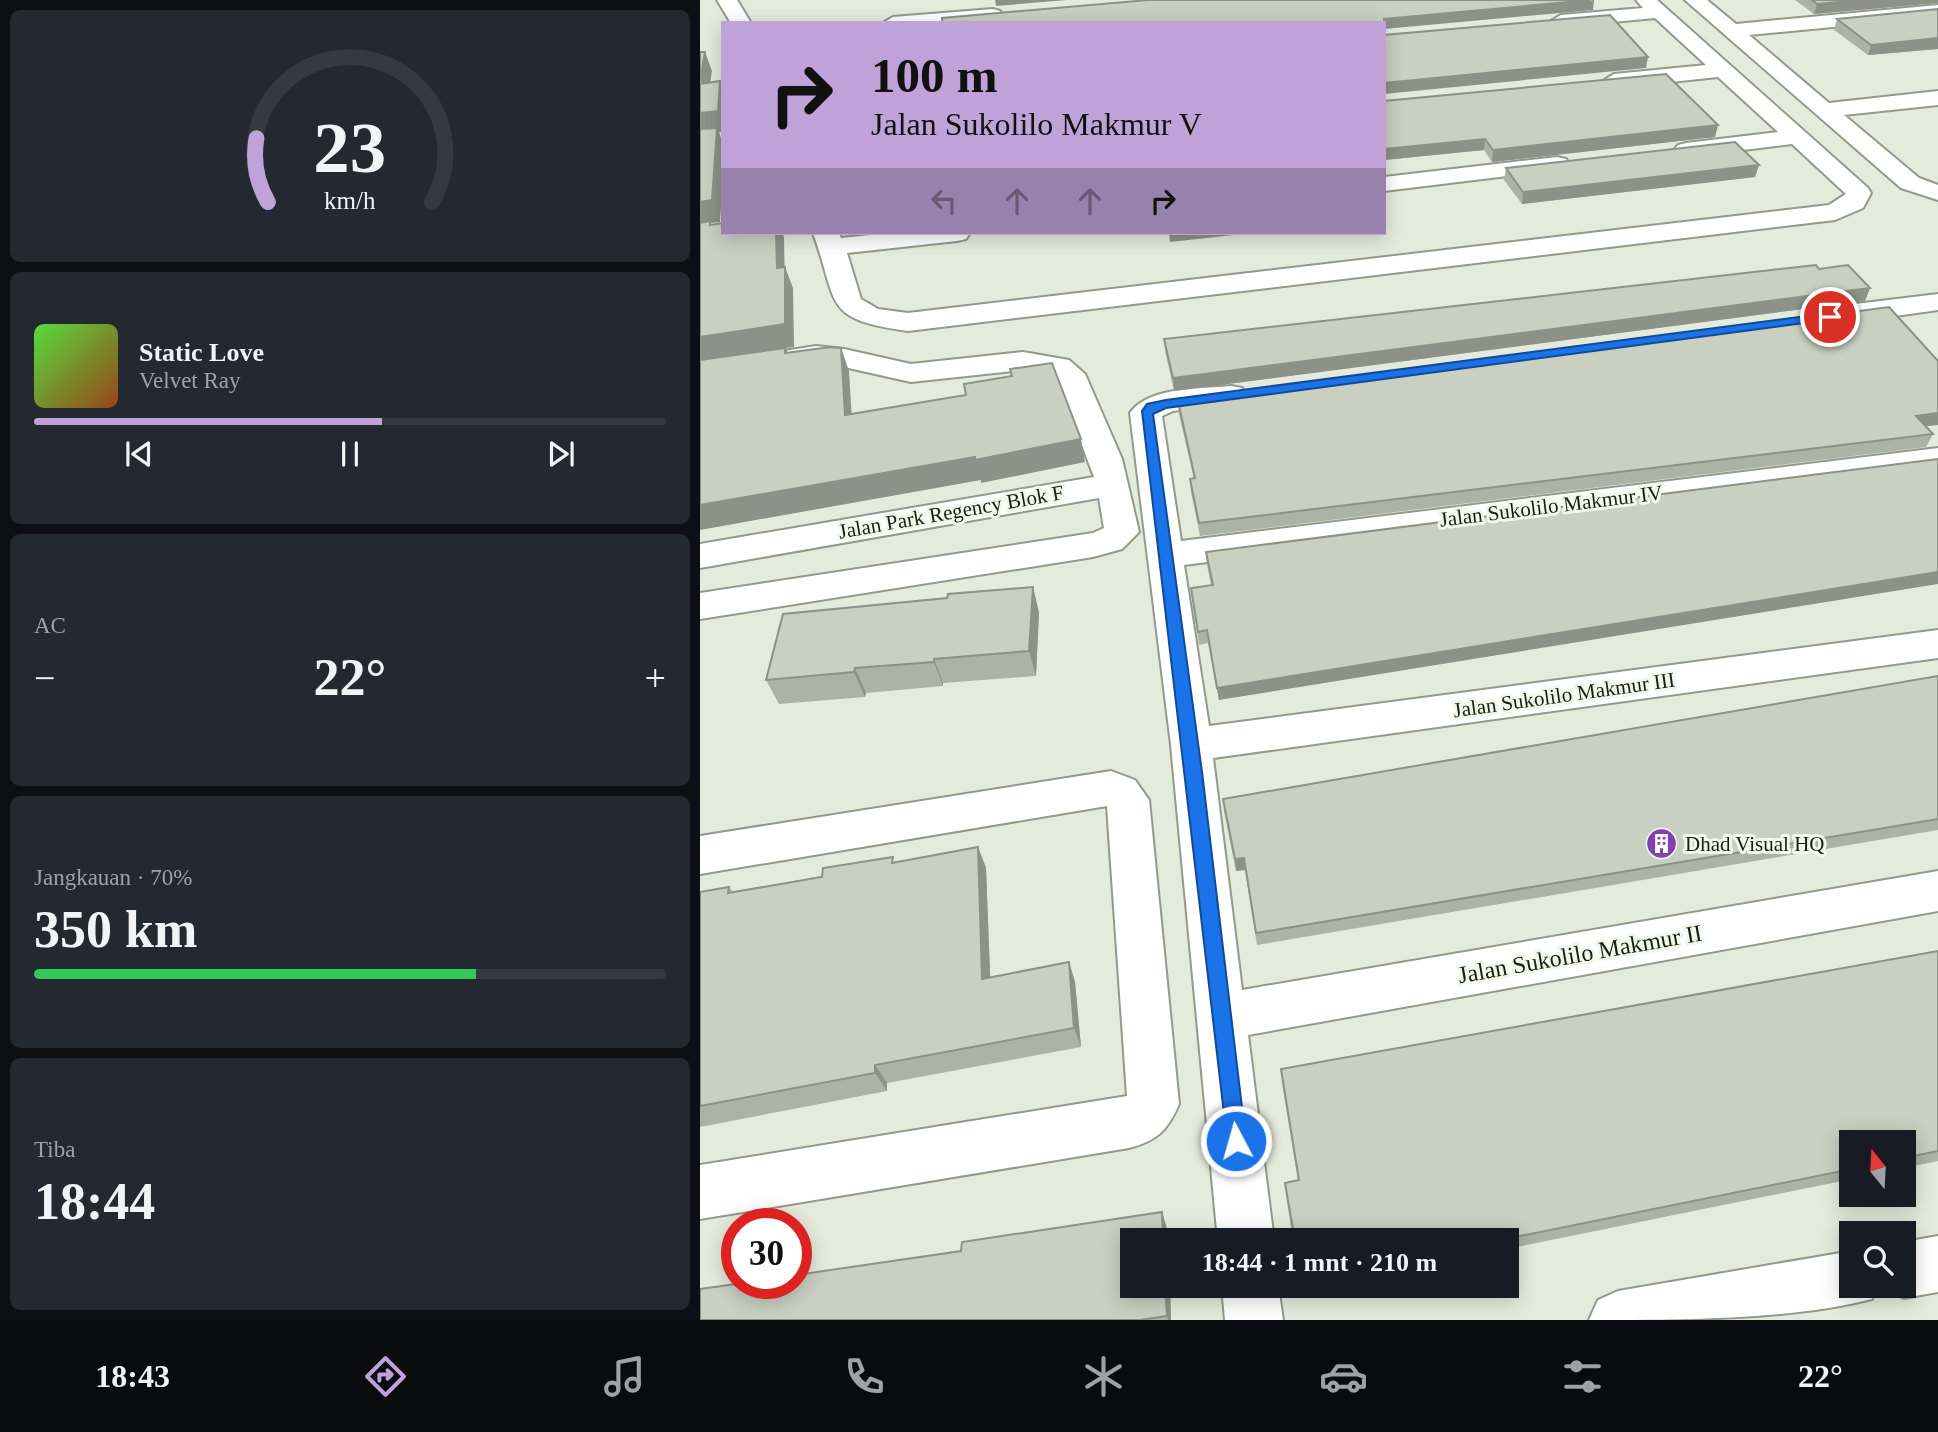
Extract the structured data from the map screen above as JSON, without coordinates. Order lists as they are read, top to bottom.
{
  "streets": {
    "street": [
      "Jalan Sukolilo Makmur IV",
      "Jalan Park Regency Blok F",
      "Jalan Sukolilo Makmur III",
      "Jalan Sukolilo Makmur II"
    ]
  },
  "places": {
    "building": ["Dhad Visual HQ"]
  },
  "north": "top",
  "page": {
    "turn": ["100 m", "Jalan Sukolilo Makmur V"],
    "song": ["Static Love", "Velvet Ray"],
    "tile": [
      "AC",
      ["Jangkauan · 70%", "350 km"],
      ["Tiba", "18:44"]
    ],
    "heat": ["−", "22°", "+"],
    "limit": "30",
    "trip": "18:44 · 1 mnt · 210 m",
    "tabs": ["18:43", "22°"],
    "gauge": ["23", "km/h"]
  }
}
